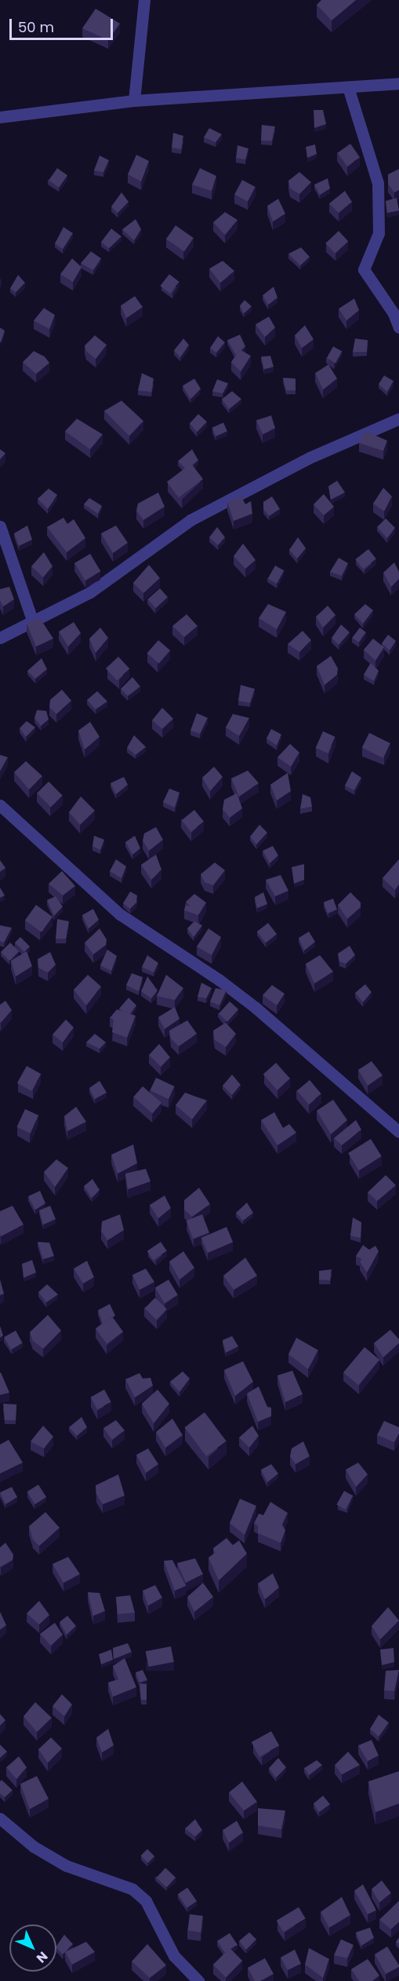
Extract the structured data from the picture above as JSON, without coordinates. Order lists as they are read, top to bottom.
{
  "scale_bar": "50 m",
  "north": "bottom right"
}
